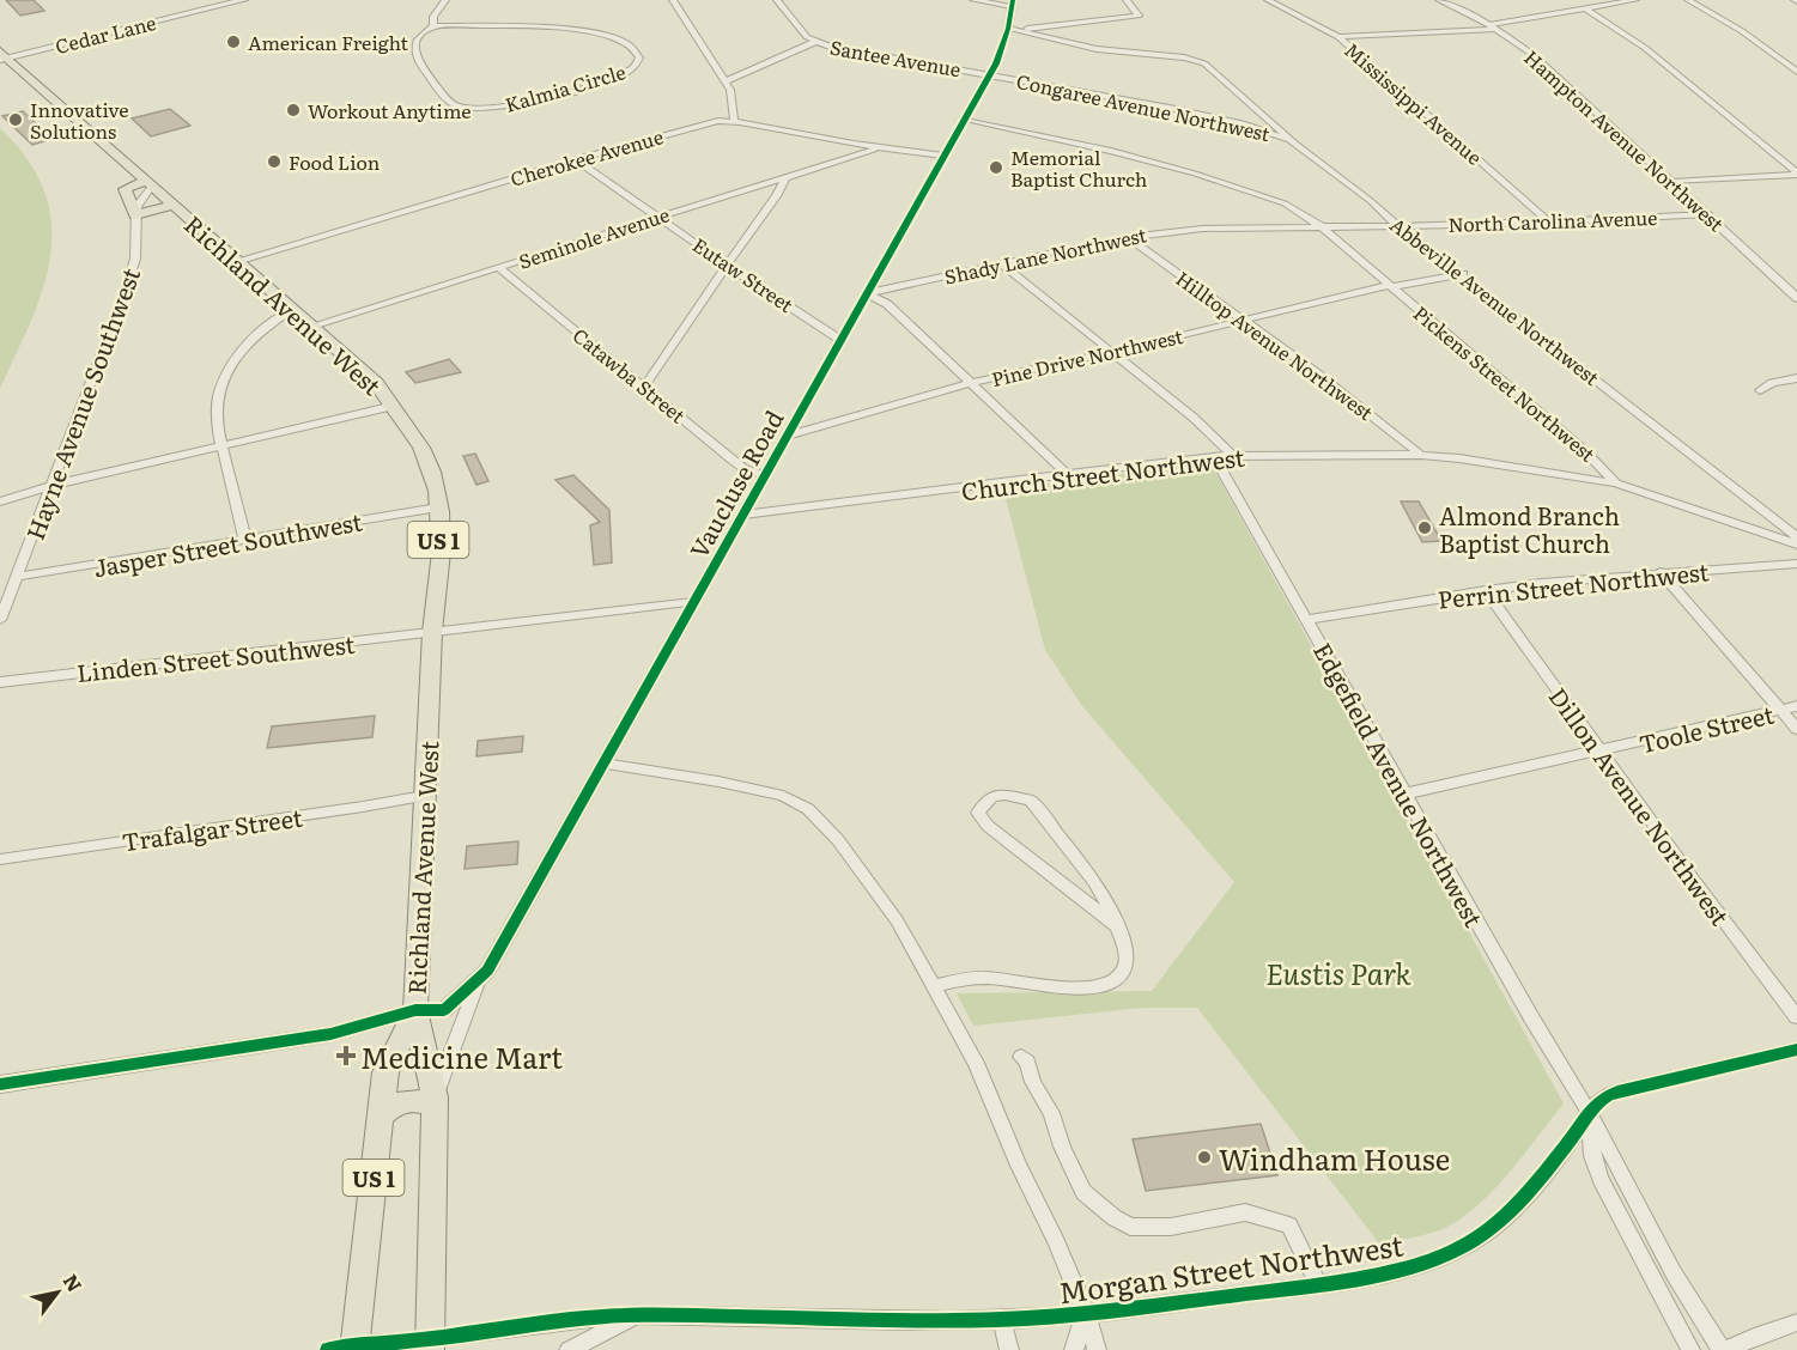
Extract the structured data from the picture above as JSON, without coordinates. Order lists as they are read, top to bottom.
{
  "streets": {
    "main road": ["Richland Avenue West", "US 1"],
    "street": [
      "Cedar Lane",
      "Santee Avenue",
      "Kalmia Circle",
      "Mississippi Avenue",
      "Congaree Avenue Northwest",
      "Hampton Avenue Northwest",
      "Cherokee Avenue",
      "North Carolina Avenue",
      "Seminole Avenue",
      "Shady Lane Northwest",
      "Eutaw Street",
      "Abbeville Avenue Northwest",
      "Hilltop Avenue Northwest",
      "Pine Drive Northwest",
      "Catawba Street",
      "Pickens Street Northwest",
      "Hayne Avenue Southwest",
      "Church Street Northwest",
      "Vaucluse Road",
      "Jasper Street Southwest",
      "Perrin Street Northwest",
      "Linden Street Southwest",
      "Toole Street",
      "Edgefield Avenue Northwest",
      "Dillon Avenue Northwest",
      "Trafalgar Street",
      "Morgan Street Northwest"
    ]
  },
  "crossings": [
    ["Cedar Lane", "Richland Avenue West"],
    ["Santee Avenue", "Congaree Avenue Northwest"],
    ["Santee Avenue", "Vaucluse Road"],
    ["Mississippi Avenue", "North Carolina Avenue"],
    ["Congaree Avenue Northwest", "Abbeville Avenue Northwest"],
    ["Congaree Avenue Northwest", "Vaucluse Road"],
    ["Hampton Avenue Northwest", "North Carolina Avenue"],
    ["Cherokee Avenue", "Seminole Avenue"],
    ["Cherokee Avenue", "Eutaw Street"],
    ["Cherokee Avenue", "Richland Avenue West"],
    ["Cherokee Avenue", "Vaucluse Road"],
    ["North Carolina Avenue", "Shady Lane Northwest"],
    ["North Carolina Avenue", "Abbeville Avenue Northwest"],
    ["Seminole Avenue", "Eutaw Street"],
    ["Seminole Avenue", "Richland Avenue West"],
    ["Seminole Avenue", "Catawba Street"],
    ["Shady Lane Northwest", "Abbeville Avenue Northwest"],
    ["Shady Lane Northwest", "Hilltop Avenue Northwest"],
    ["Shady Lane Northwest", "Pickens Street Northwest"],
    ["Shady Lane Northwest", "Vaucluse Road"],
    ["Eutaw Street", "Vaucluse Road"],
    ["Abbeville Avenue Northwest", "Pine Drive Northwest"],
    ["Abbeville Avenue Northwest", "Vaucluse Road"],
    ["Richland Avenue West", "Hayne Avenue Southwest"],
    ["Richland Avenue West", "Vaucluse Road"],
    ["Richland Avenue West", "Jasper Street Southwest"],
    ["Richland Avenue West", "Linden Street Southwest"],
    ["Richland Avenue West", "Trafalgar Street"],
    ["Hilltop Avenue Northwest", "Pine Drive Northwest"],
    ["Hilltop Avenue Northwest", "Church Street Northwest"],
    ["Pine Drive Northwest", "Pickens Street Northwest"],
    ["Pine Drive Northwest", "Vaucluse Road"],
    ["Catawba Street", "Vaucluse Road"],
    ["Pickens Street Northwest", "Church Street Northwest"],
    ["Pickens Street Northwest", "Vaucluse Road"],
    ["Hayne Avenue Southwest", "Jasper Street Southwest"],
    ["Church Street Northwest", "Vaucluse Road"],
    ["Church Street Northwest", "Edgefield Avenue Northwest"],
    ["Vaucluse Road", "Linden Street Southwest"],
    ["Perrin Street Northwest", "Edgefield Avenue Northwest"],
    ["Perrin Street Northwest", "Dillon Avenue Northwest"],
    ["Toole Street", "Edgefield Avenue Northwest"],
    ["Toole Street", "Dillon Avenue Northwest"],
    ["Edgefield Avenue Northwest", "Morgan Street Northwest"]
  ],
  "parks": ["Eustis Park"],
  "places": {
    "other": [
      "American Freight",
      "Workout Anytime",
      "Innovative Solutions",
      "Food Lion",
      "Memorial Baptist Church",
      "Almond Branch Baptist Church",
      "Windham House"
    ],
    "health": ["Medicine Mart"]
  },
  "north": "top right"
}
